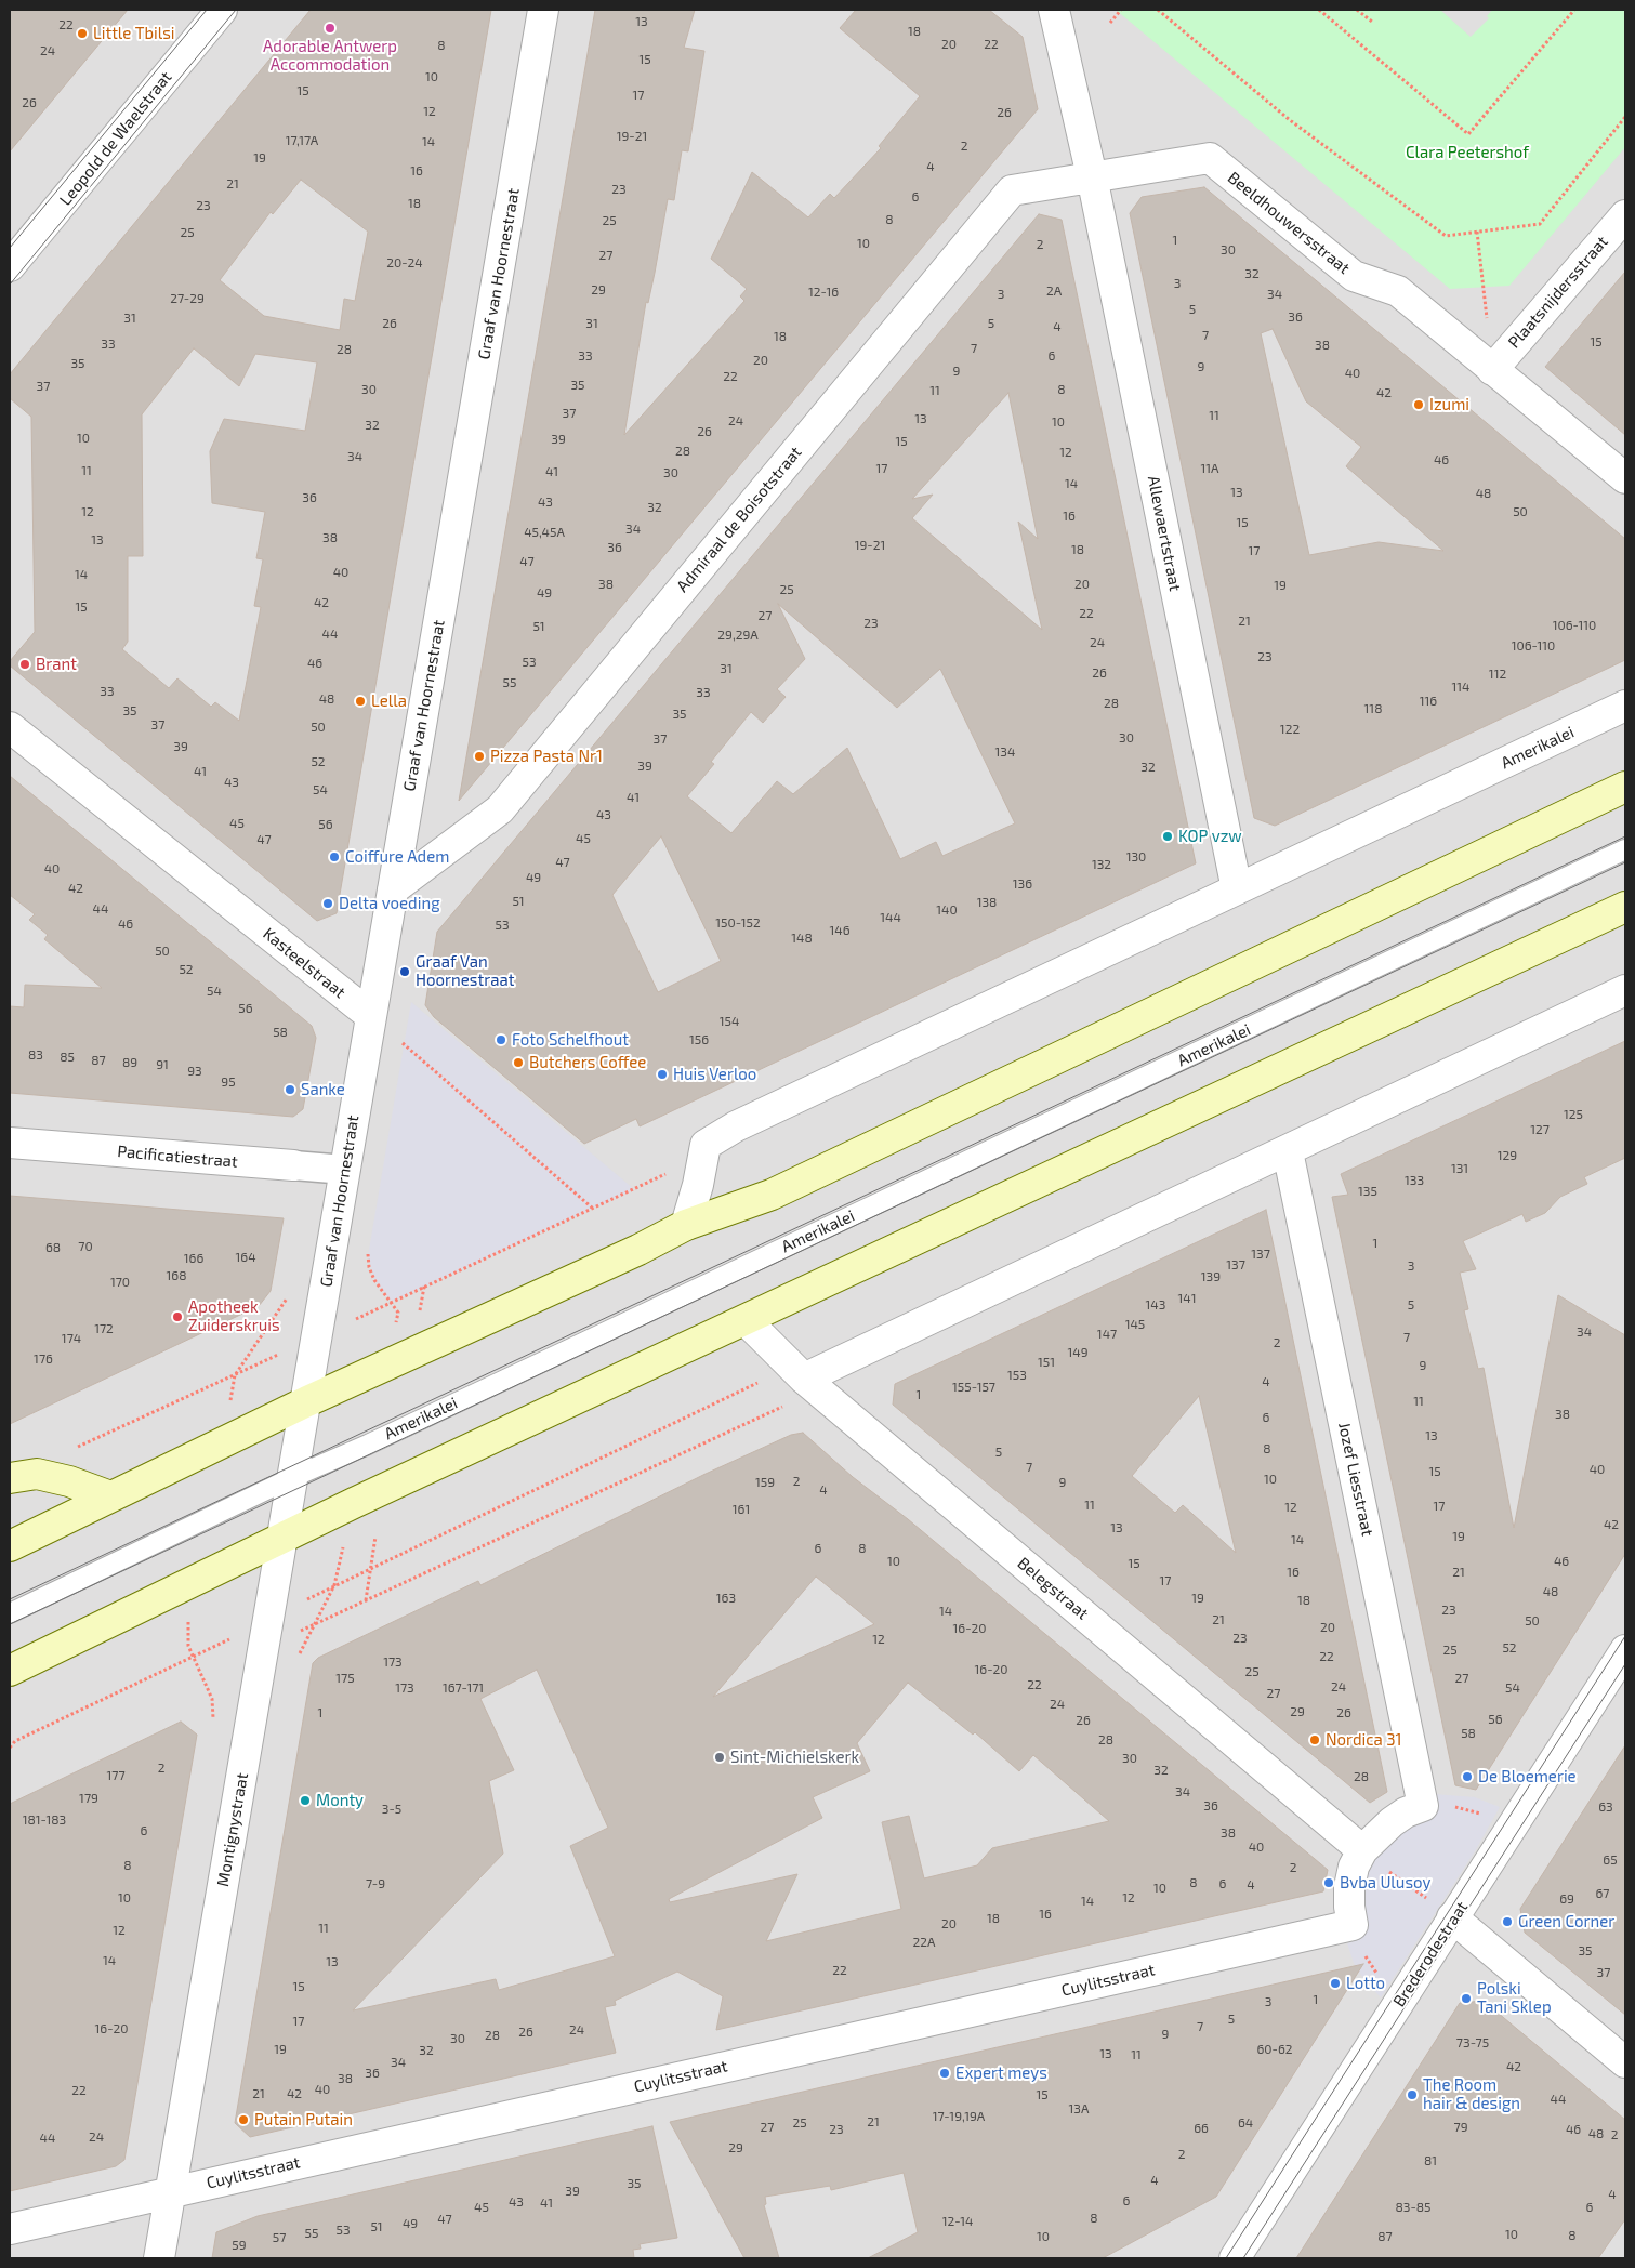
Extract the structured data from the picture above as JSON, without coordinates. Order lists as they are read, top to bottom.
{
  "streets": {
    "street": [
      "Leopold de Waelstraat",
      "Beeldhouwersstraat",
      "Graaf van Hoornestraat",
      "Plaatsnijdersstraat",
      "Admiraal de Boisotstraat",
      "Allewaertstraat",
      "Amerikalei",
      "Kasteelstraat",
      "Pacificatiestraat",
      "Jozef Liesstraat",
      "Belegstraat",
      "Montignystraat",
      "Brederodestraat",
      "Cuylitsstraat"
    ]
  },
  "crossings": [
    ["Beeldhouwersstraat", "Plaatsnijdersstraat"],
    ["Beeldhouwersstraat", "Admiraal de Boisotstraat"],
    ["Beeldhouwersstraat", "Allewaertstraat"],
    ["Graaf van Hoornestraat", "Admiraal de Boisotstraat"],
    ["Graaf van Hoornestraat", "Kasteelstraat"],
    ["Graaf van Hoornestraat", "Pacificatiestraat"],
    ["Graaf van Hoornestraat", "Montignystraat"],
    ["Admiraal de Boisotstraat", "Allewaertstraat"],
    ["Allewaertstraat", "Amerikalei"],
    ["Amerikalei", "Montignystraat"],
    ["Montignystraat", "Cuylitsstraat"]
  ],
  "parks": ["Clara Peetershof"],
  "places": [
    "Adorable Antwerp Accommodation",
    "Little Tbilsi",
    "Izumi",
    "Brant",
    "Lella",
    "Pizza Pasta Nr1",
    "KOP vzw",
    "Coiffure Adem",
    "Delta voeding",
    "Graaf Van Hoornestraat",
    "Foto Schelfhout",
    "Butchers Coffee",
    "Huis Verloo",
    "Sanke",
    "Apotheek Zuiderskruis",
    "Nordica 31",
    "Sint-Michielskerk",
    "De Bloemerie",
    "Monty",
    "Bvba Ulusoy",
    "Green Corner",
    "Lotto",
    "Polski Tani Sklep",
    "Expert meys",
    "The Room hair & design",
    "Putain Putain"
  ],
  "house_numbers": [
    "13",
    "22",
    "18",
    "20",
    "22",
    "8",
    "24",
    "15",
    "10",
    "15",
    "17",
    "26",
    "12",
    "26",
    "19-21",
    "17,17A",
    "14",
    "2",
    "19",
    "4",
    "16",
    "21",
    "23",
    "6",
    "18",
    "23",
    "8",
    "25",
    "25",
    "1",
    "10",
    "2",
    "30",
    "27",
    "20-24",
    "32",
    "3",
    "29",
    "2A",
    "12-16",
    "3",
    "34",
    "27-29",
    "5",
    "36",
    "31",
    "26",
    "31",
    "5",
    "4",
    "7",
    "18",
    "15",
    "33",
    "38",
    "7",
    "28",
    "33",
    "6",
    "20",
    "35",
    "9",
    "9",
    "40",
    "22",
    "35",
    "37",
    "30",
    "8",
    "11",
    "42",
    "37",
    "11",
    "13",
    "24",
    "10",
    "32",
    "26",
    "10",
    "39",
    "15",
    "28",
    "12",
    "34",
    "46",
    "17",
    "11A",
    "11",
    "41",
    "30",
    "14",
    "13",
    "48",
    "36",
    "43",
    "32",
    "12",
    "50",
    "16",
    "15",
    "34",
    "45,45A",
    "38",
    "13",
    "19-21",
    "36",
    "18",
    "17",
    "47",
    "40",
    "14",
    "38",
    "20",
    "19",
    "25",
    "49",
    "42",
    "15",
    "22",
    "27",
    "21",
    "23",
    "106-110",
    "51",
    "44",
    "29,29A",
    "24",
    "106-110",
    "23",
    "53",
    "46",
    "31",
    "26",
    "112",
    "55",
    "114",
    "33",
    "33",
    "48",
    "116",
    "28",
    "118",
    "35",
    "35",
    "37",
    "50",
    "122",
    "30",
    "37",
    "39",
    "134",
    "52",
    "39",
    "32",
    "41",
    "43",
    "54",
    "41",
    "43",
    "45",
    "56",
    "45",
    "47",
    "130",
    "47",
    "132",
    "40",
    "49",
    "136",
    "42",
    "51",
    "138",
    "44",
    "140",
    "144",
    "150-152",
    "46",
    "53",
    "146",
    "148",
    "50",
    "52",
    "54",
    "56",
    "154",
    "58",
    "156",
    "83",
    "85",
    "87",
    "89",
    "91",
    "93",
    "95",
    "125",
    "127",
    "129",
    "131",
    "133",
    "135",
    "1",
    "70",
    "68",
    "137",
    "164",
    "166",
    "137",
    "3",
    "168",
    "139",
    "170",
    "141",
    "143",
    "5",
    "145",
    "172",
    "34",
    "147",
    "7",
    "174",
    "2",
    "149",
    "176",
    "151",
    "9",
    "153",
    "4",
    "155-157",
    "1",
    "11",
    "38",
    "6",
    "13",
    "8",
    "5",
    "7",
    "40",
    "15",
    "10",
    "2",
    "159",
    "9",
    "4",
    "11",
    "17",
    "12",
    "161",
    "42",
    "13",
    "19",
    "14",
    "6",
    "8",
    "10",
    "46",
    "15",
    "16",
    "21",
    "17",
    "48",
    "163",
    "19",
    "18",
    "23",
    "14",
    "21",
    "50",
    "20",
    "16-20",
    "23",
    "12",
    "52",
    "25",
    "22",
    "173",
    "16-20",
    "25",
    "175",
    "27",
    "22",
    "24",
    "173",
    "167-171",
    "54",
    "27",
    "24",
    "29",
    "1",
    "26",
    "56",
    "26",
    "58",
    "28",
    "30",
    "2",
    "32",
    "177",
    "28",
    "34",
    "179",
    "36",
    "63",
    "3-5",
    "181-183",
    "6",
    "38",
    "40",
    "65",
    "8",
    "2",
    "8",
    "7-9",
    "6",
    "4",
    "10",
    "67",
    "10",
    "12",
    "69",
    "14",
    "16",
    "18",
    "20",
    "11",
    "12",
    "22A",
    "35",
    "14",
    "13",
    "22",
    "37",
    "15",
    "1",
    "3",
    "5",
    "17",
    "7",
    "16-20",
    "24",
    "26",
    "9",
    "28",
    "30",
    "73-75",
    "19",
    "60-62",
    "32",
    "13",
    "11",
    "34",
    "42",
    "36",
    "38",
    "40",
    "22",
    "21",
    "42",
    "15",
    "44",
    "13A",
    "17-19,19A",
    "21",
    "25",
    "64",
    "27",
    "79",
    "66",
    "23",
    "46",
    "48",
    "2",
    "24",
    "44",
    "29",
    "2",
    "81",
    "4",
    "35",
    "39",
    "4",
    "6",
    "43",
    "41",
    "45",
    "83-85",
    "6",
    "8",
    "47",
    "12-14",
    "49",
    "51",
    "53",
    "55",
    "10",
    "8",
    "10",
    "87",
    "57",
    "59"
  ]
}
